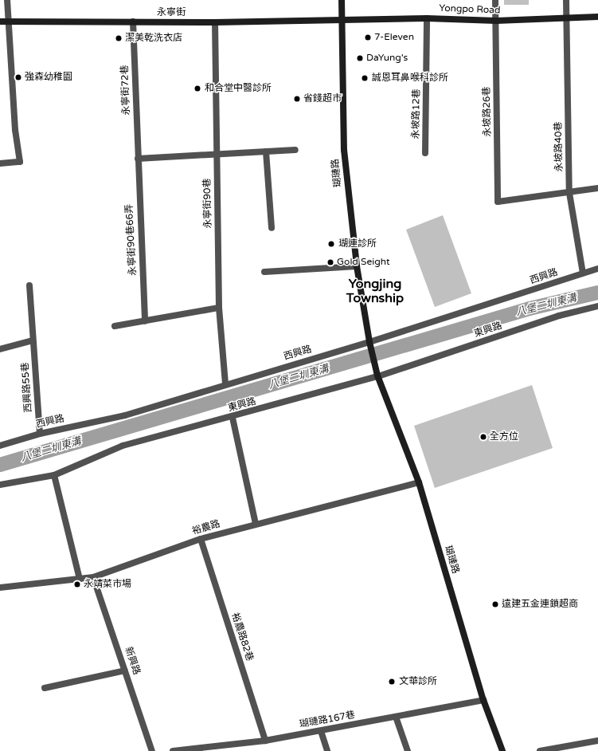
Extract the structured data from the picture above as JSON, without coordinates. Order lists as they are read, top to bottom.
{
  "streets": {
    "street": [
      "Yongpo Road",
      "永寧街",
      "永寧街72巷",
      "永坡路26巷",
      "永坡路12巷",
      "永坡路40巷",
      "瑚璉路",
      "永寧街90巷",
      "永寧街90巷66弄",
      "西興路",
      "東興路",
      "西興路55巷",
      "裕農路",
      "裕農路82巷",
      "新興路",
      "瑚璉路167巷"
    ]
  },
  "crossings": [
    ["Yongpo Road", "永寧街"],
    ["Yongpo Road", "永坡路26巷"],
    ["Yongpo Road", "永坡路12巷"],
    ["Yongpo Road", "永坡路40巷"],
    ["Yongpo Road", "瑚璉路"],
    ["永寧街", "永寧街72巷"],
    ["永寧街", "瑚璉路"],
    ["永寧街", "永寧街90巷"],
    ["永寧街72巷", "永寧街90巷66弄"],
    ["永坡路26巷", "永坡路40巷"],
    ["永坡路40巷", "西興路"],
    ["瑚璉路", "西興路"],
    ["瑚璉路", "東興路"],
    ["瑚璉路", "裕農路"],
    ["瑚璉路", "瑚璉路167巷"],
    ["永寧街90巷", "西興路"],
    ["西興路", "西興路55巷"],
    ["裕農路", "裕農路82巷"],
    ["裕農路", "新興路"],
    ["裕農路82巷", "瑚璉路167巷"]
  ],
  "districts": ["Yongjing Township"],
  "water": ["八堡二圳東溝"],
  "places": [
    "7-Eleven",
    "潔美乾洗衣店",
    "DaYung's",
    "強森幼稚園",
    "誠恩耳鼻喉科診所",
    "和合堂中醫診所",
    "省錢超市",
    "瑚連診所",
    "Gold Seight",
    "全方位",
    "永靖菜市場",
    "遠建五金連鎖超商",
    "文華診所"
  ]
}
